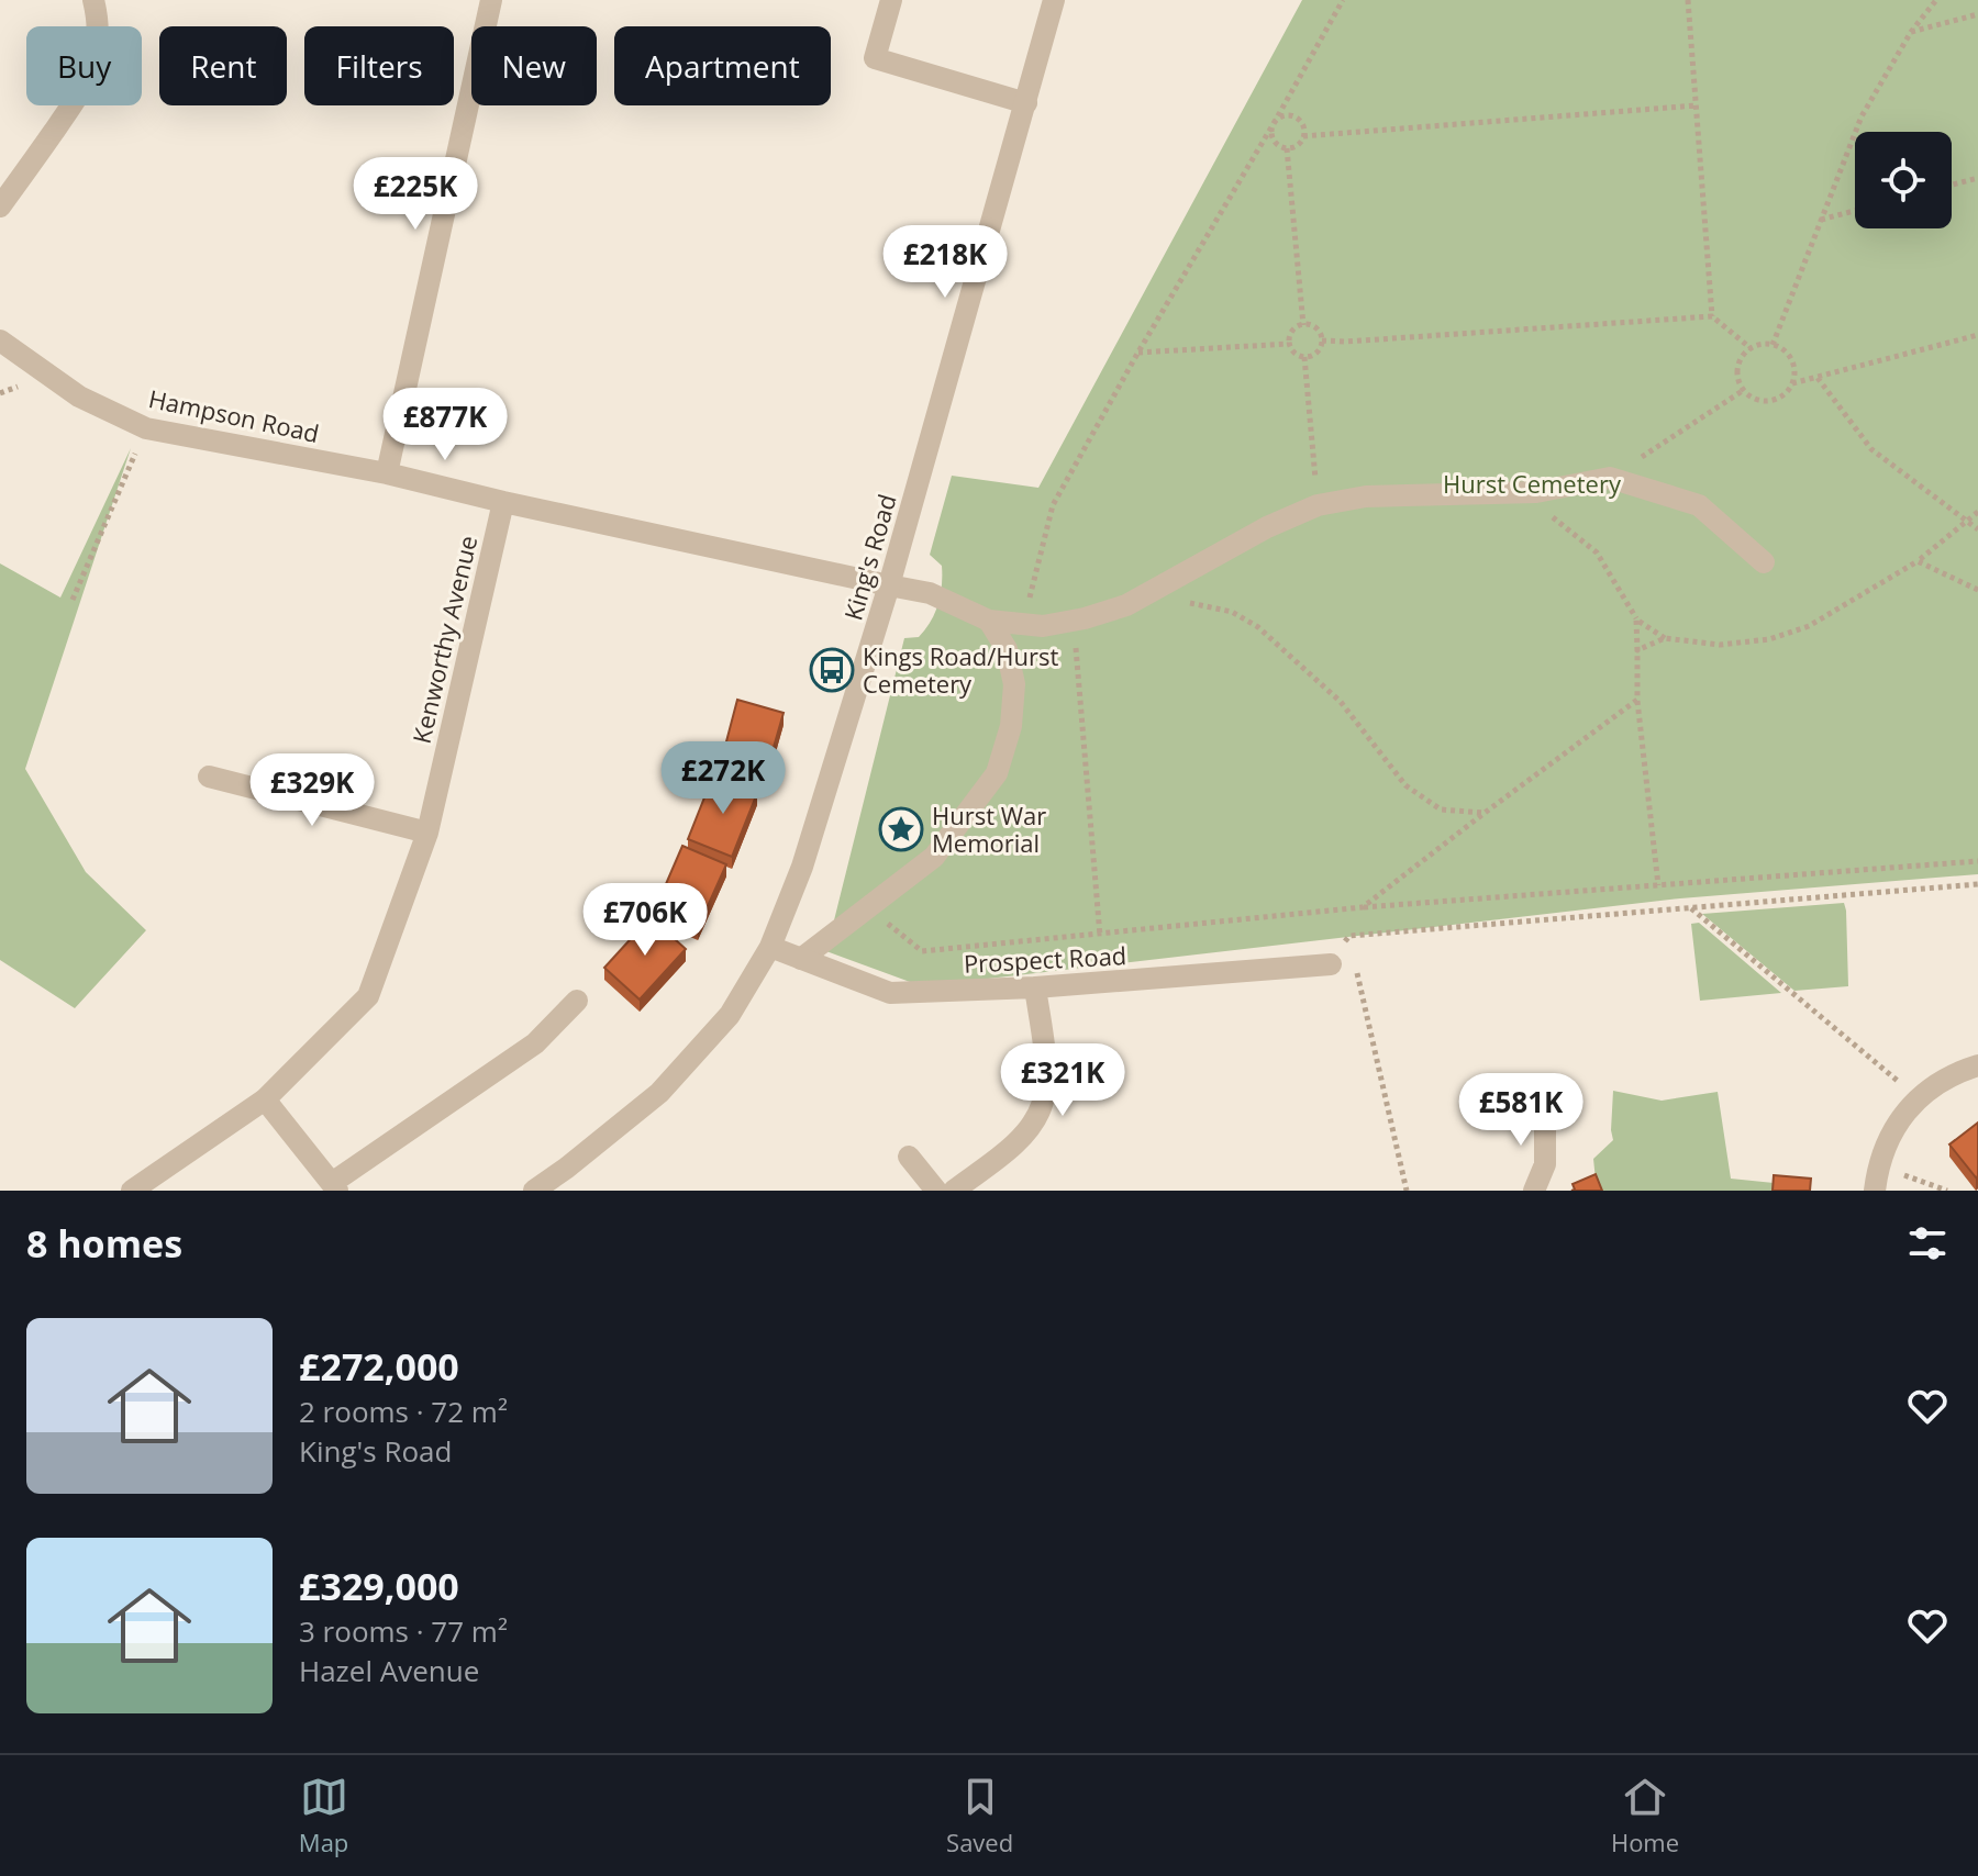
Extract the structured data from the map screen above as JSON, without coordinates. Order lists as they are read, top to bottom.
{
  "streets": {
    "street": [
      "Hampson Road",
      "King's Road",
      "Kenworthy Avenue",
      "Prospect Road"
    ]
  },
  "crossings": [
    ["Hampson Road", "King's Road"],
    ["Hampson Road", "Kenworthy Avenue"],
    ["King's Road", "Prospect Road"]
  ],
  "parks": ["Hurst Cemetery"],
  "places": {
    "bus stop": ["Kings Road/Hurst Cemetery"],
    "place": ["Hurst War Memorial"]
  },
  "page": {
    "chip": [
      "Buy",
      "Rent",
      "Filters",
      "New",
      "Apartment"
    ],
    "price": [
      "£225K",
      "£218K",
      "£877K",
      "£272K",
      "£329K",
      "£706K",
      "£321K",
      "£581K"
    ],
    "heading": "8 homes",
    "list": [
      {
        "name": "£272,000",
        "note": "2 rooms · 72 m² · King's Road"
      },
      {
        "name": "£329,000",
        "note": "3 rooms · 77 m² · Hazel Avenue"
      }
    ],
    "tabs": ["Map", "Saved", "Home"]
  }
}
